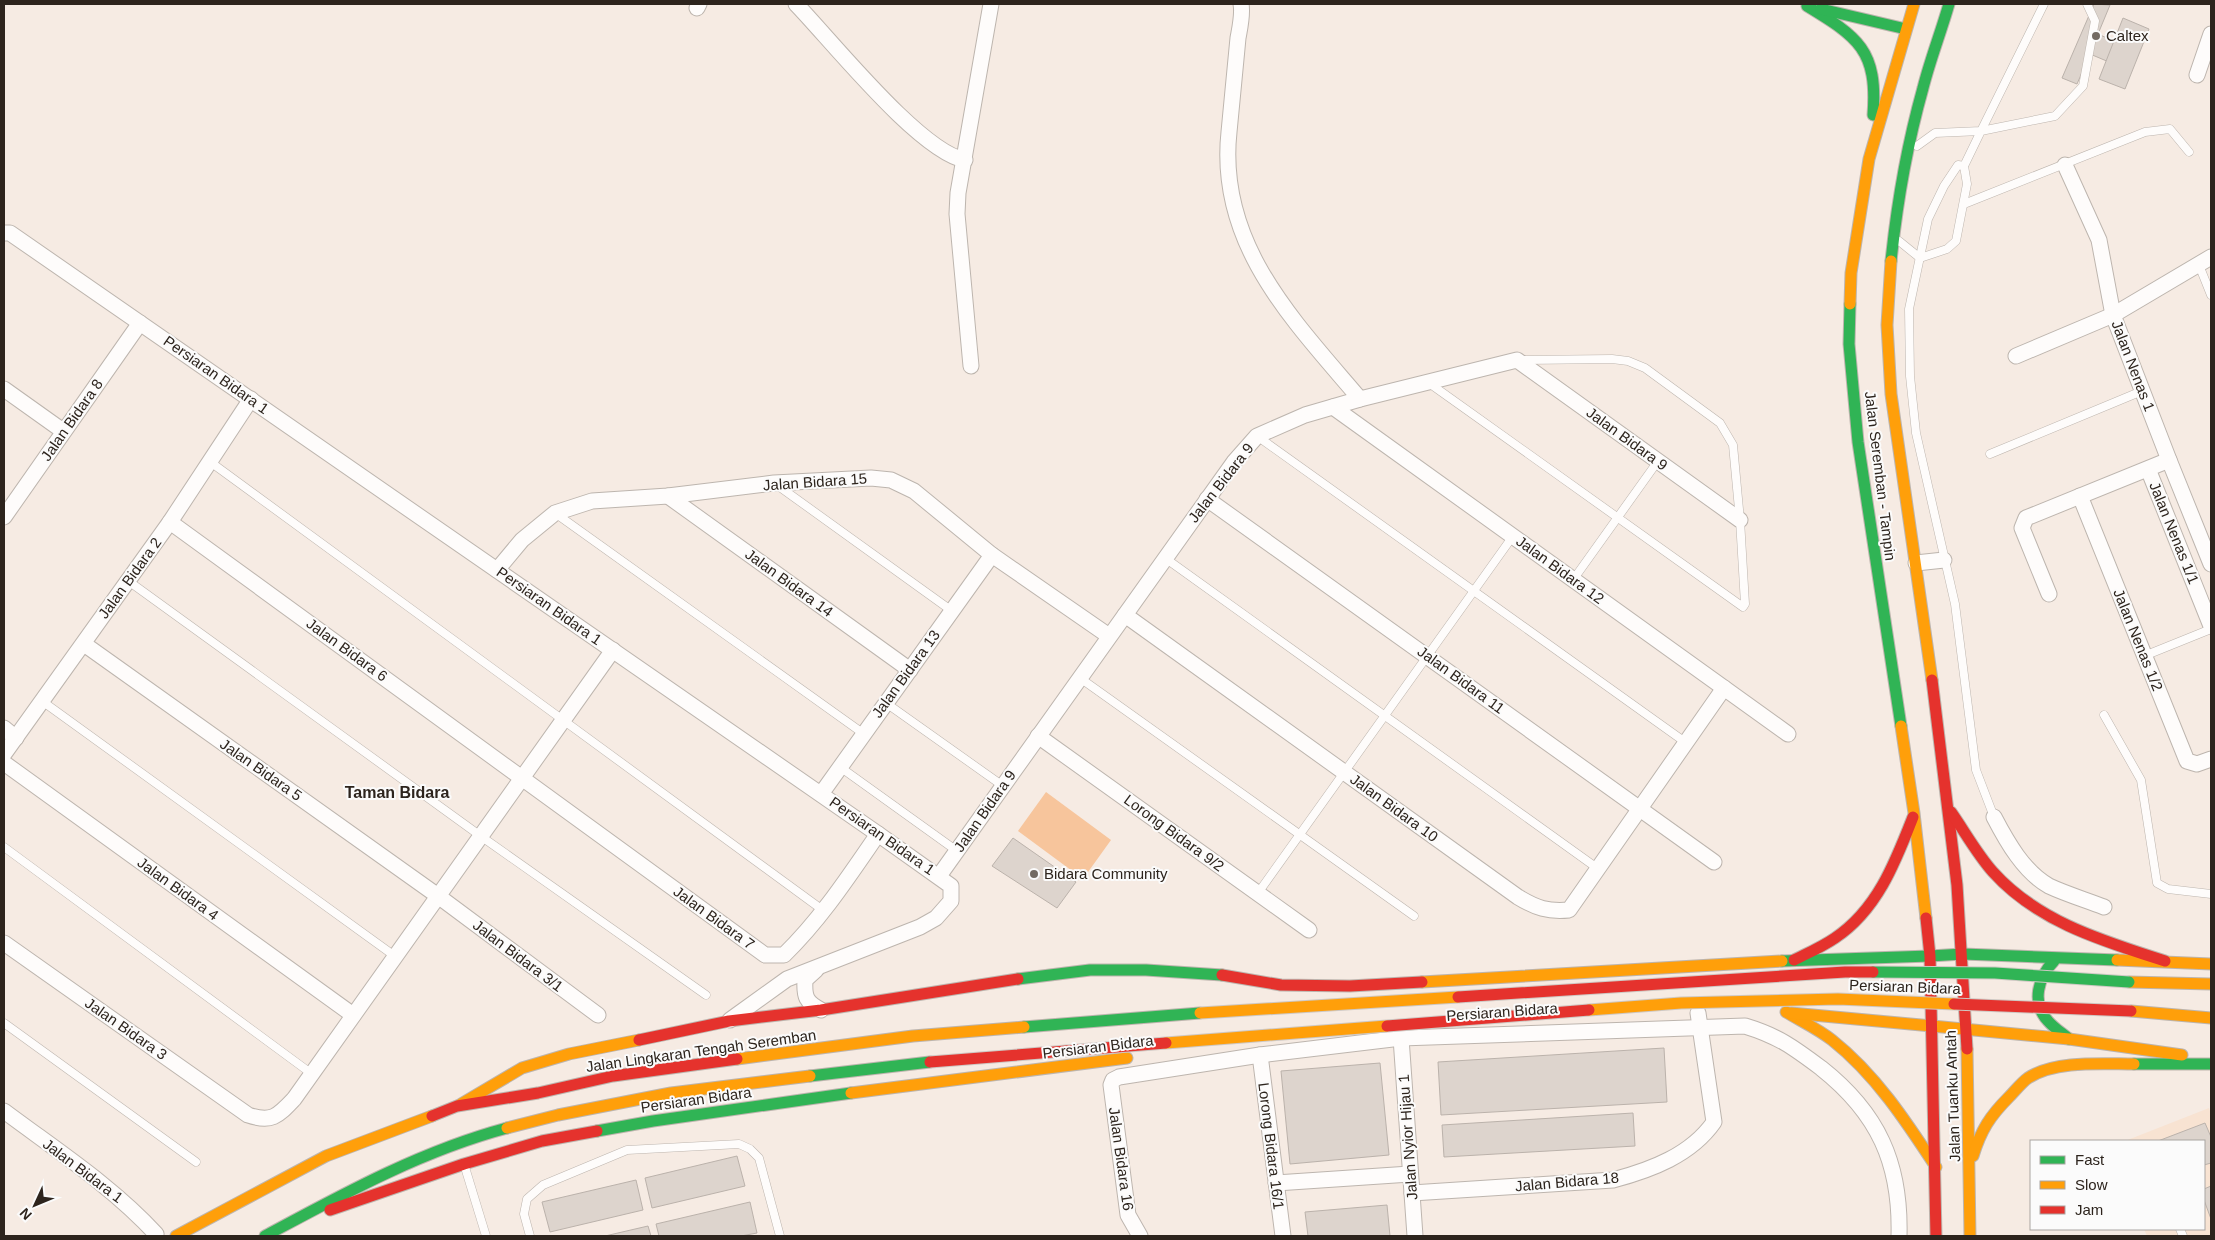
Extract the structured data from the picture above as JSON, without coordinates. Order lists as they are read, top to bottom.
{
  "streets": {
    "main road": [
      "Jalan Seremban - Tampin",
      "Persiaran Bidara",
      "Jalan Lingkaran Tengah Seremban",
      "Jalan Tuanku Antah"
    ],
    "street": [
      "Jalan Nenas 1",
      "Persiaran Bidara 1",
      "Jalan Bidara 8",
      "Jalan Bidara 9",
      "Jalan Bidara 15",
      "Jalan Nenas 1/1",
      "Jalan Bidara 12",
      "Jalan Bidara 2",
      "Jalan Bidara 14",
      "Jalan Nenas 1/2",
      "Jalan Bidara 6",
      "Jalan Bidara 13",
      "Jalan Bidara 11",
      "Jalan Bidara 5",
      "Jalan Bidara 10",
      "Lorong Bidara 9/2",
      "Jalan Bidara 4",
      "Jalan Bidara 7",
      "Jalan Bidara 3/1",
      "Jalan Bidara 3",
      "Jalan Nyior Hijau 1",
      "Lorong Bidara 16/1",
      "Jalan Bidara 16",
      "Jalan Bidara 1",
      "Jalan Bidara 18"
    ]
  },
  "crossings": [
    ["Jalan Nenas 1", "Jalan Nenas 1/1"],
    ["Persiaran Bidara 1", "Jalan Bidara 8"],
    ["Persiaran Bidara 1", "Jalan Bidara 9"],
    ["Persiaran Bidara 1", "Jalan Bidara 15"],
    ["Persiaran Bidara 1", "Jalan Bidara 2"],
    ["Persiaran Bidara 1", "Jalan Bidara 13"],
    ["Persiaran Bidara 1", "Jalan Bidara 7"],
    ["Persiaran Bidara 1", "Persiaran Bidara"],
    ["Jalan Bidara 9", "Jalan Bidara 15"],
    ["Jalan Bidara 9", "Jalan Bidara 12"],
    ["Jalan Bidara 9", "Jalan Bidara 11"],
    ["Jalan Bidara 9", "Jalan Bidara 10"],
    ["Jalan Bidara 9", "Lorong Bidara 9/2"],
    ["Jalan Seremban - Tampin", "Persiaran Bidara"],
    ["Jalan Seremban - Tampin", "Jalan Tuanku Antah"],
    ["Jalan Bidara 15", "Jalan Bidara 14"],
    ["Jalan Bidara 15", "Jalan Bidara 13"],
    ["Jalan Nenas 1/1", "Jalan Nenas 1/2"],
    ["Jalan Bidara 12", "Jalan Bidara 10"],
    ["Jalan Bidara 2", "Jalan Bidara 6"],
    ["Jalan Bidara 2", "Jalan Bidara 5"],
    ["Jalan Bidara 14", "Jalan Bidara 13"],
    ["Jalan Bidara 6", "Jalan Bidara 7"],
    ["Jalan Bidara 11", "Jalan Bidara 10"],
    ["Jalan Bidara 5", "Jalan Bidara 3/1"],
    ["Persiaran Bidara", "Jalan Lingkaran Tengah Seremban"],
    ["Persiaran Bidara", "Jalan Tuanku Antah"],
    ["Persiaran Bidara", "Jalan Bidara 18"],
    ["Jalan Nyior Hijau 1", "Jalan Bidara 18"],
    ["Lorong Bidara 16/1", "Jalan Bidara 16"]
  ],
  "districts": ["Taman Bidara"],
  "places": ["Caltex", "Bidara Community"],
  "legend": ["Fast", "Slow", "Jam"],
  "north": "bottom left"
}
